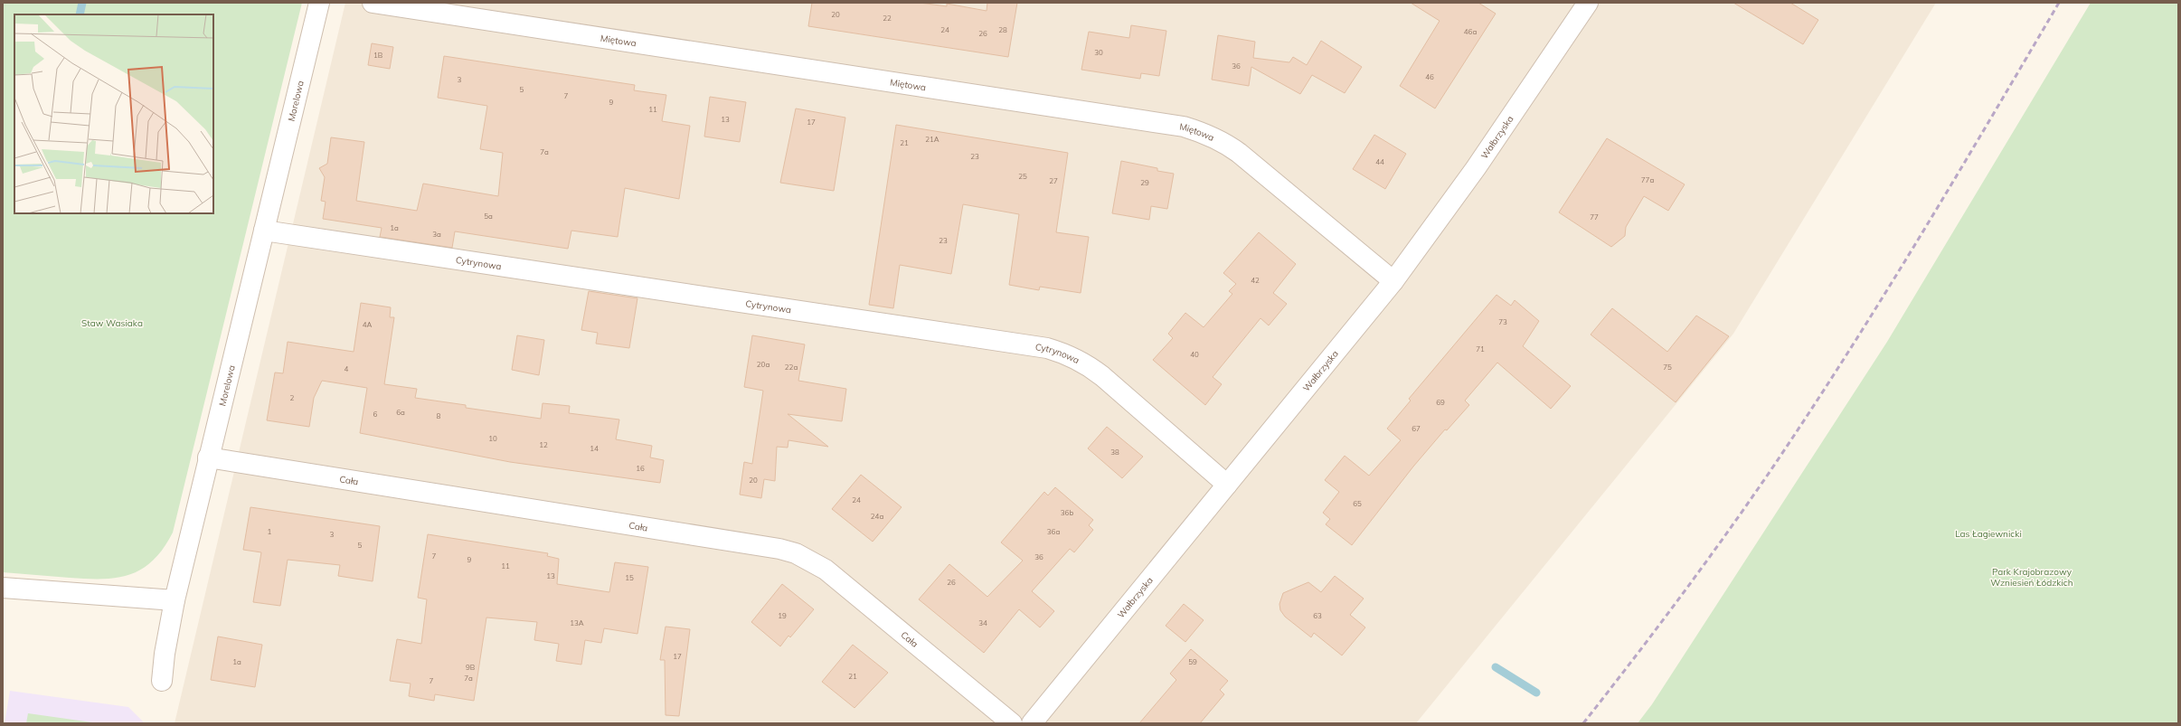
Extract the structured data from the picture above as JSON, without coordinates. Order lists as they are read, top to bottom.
{
  "streets": {
    "street": [
      "Miętowa",
      "Morelowa",
      "Wałbrzyska",
      "Cytrynowa",
      "Cała"
    ]
  },
  "crossings": [
    ["Miętowa", "Wałbrzyska"],
    ["Morelowa", "Cytrynowa"],
    ["Morelowa", "Cała"],
    ["Wałbrzyska", "Cytrynowa"]
  ],
  "parks": ["Staw Wasiaka", "Las Łagiewnicki", "Park Krajobrazowy Wzniesień Łódzkich"],
  "house_numbers": [
    "20",
    "22",
    "24",
    "28",
    "46a",
    "26",
    "30",
    "1B",
    "36",
    "46",
    "3",
    "5",
    "7",
    "9",
    "11",
    "13",
    "17",
    "21A",
    "21",
    "7a",
    "23",
    "44",
    "25",
    "77a",
    "27",
    "29",
    "5a",
    "77",
    "1a",
    "3a",
    "23",
    "42",
    "73",
    "4A",
    "71",
    "40",
    "20a",
    "22a",
    "75",
    "4",
    "2",
    "69",
    "6a",
    "6",
    "8",
    "67",
    "10",
    "12",
    "14",
    "38",
    "16",
    "20",
    "24",
    "65",
    "36b",
    "24a",
    "1",
    "36a",
    "3",
    "5",
    "7",
    "36",
    "9",
    "11",
    "13",
    "15",
    "26",
    "19",
    "63",
    "13A",
    "34",
    "17",
    "1a",
    "59",
    "9B",
    "21",
    "7a",
    "7"
  ]
}
